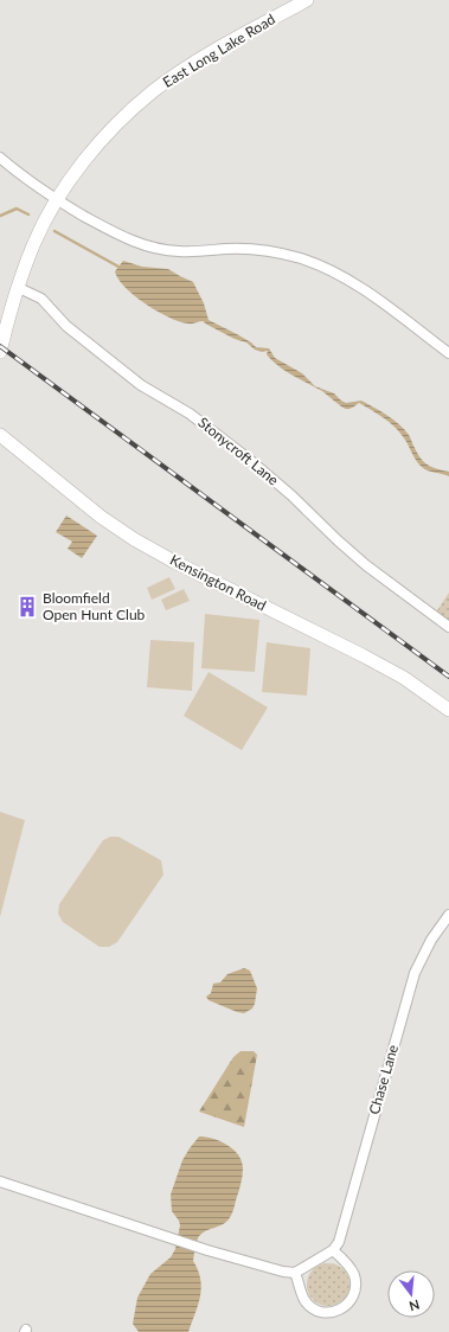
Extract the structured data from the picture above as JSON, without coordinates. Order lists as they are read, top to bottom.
{
  "streets": {
    "street": [
      "East Long Lake Road",
      "Stonycroft Lane",
      "Kensington Road",
      "Chase Lane"
    ]
  },
  "crossings": [
    ["East Long Lake Road", "Stonycroft Lane"]
  ],
  "places": {
    "building": ["Bloomfield Open Hunt Club"]
  },
  "north": "bottom"
}
